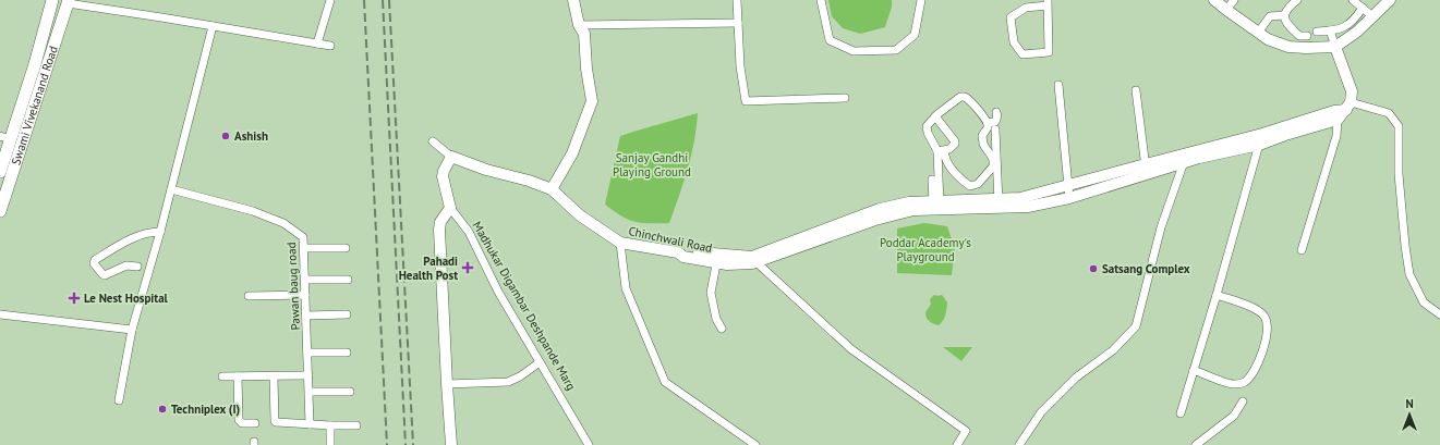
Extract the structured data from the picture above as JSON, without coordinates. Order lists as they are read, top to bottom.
{
  "streets": {
    "main road": ["Swami Vivekanand Road"],
    "street": ["Chinchwali Road", "Pawan baug road", "Madhukar Digambar Deshpande Marg"]
  },
  "parks": ["Sanjay Gandhi Playing Ground", "Poddar Academy's Playground"],
  "places": {
    "other": ["Ashish", "Satsang Complex", "Techniplex (I)"],
    "health": ["Pahadi Health Post", "Le Nest Hospital"]
  },
  "north": "top"
}
